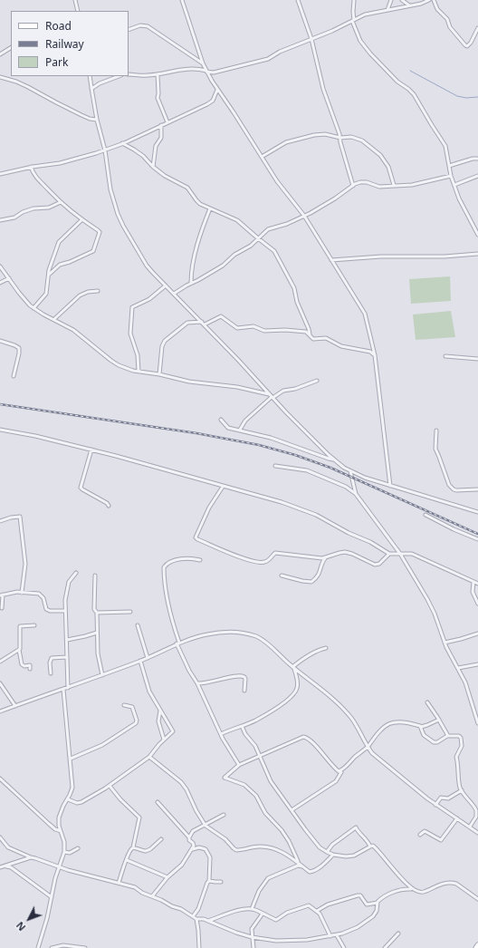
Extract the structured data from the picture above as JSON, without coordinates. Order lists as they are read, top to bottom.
{
  "legend": ["Road", "Railway", "Park"],
  "north": "bottom left"
}
